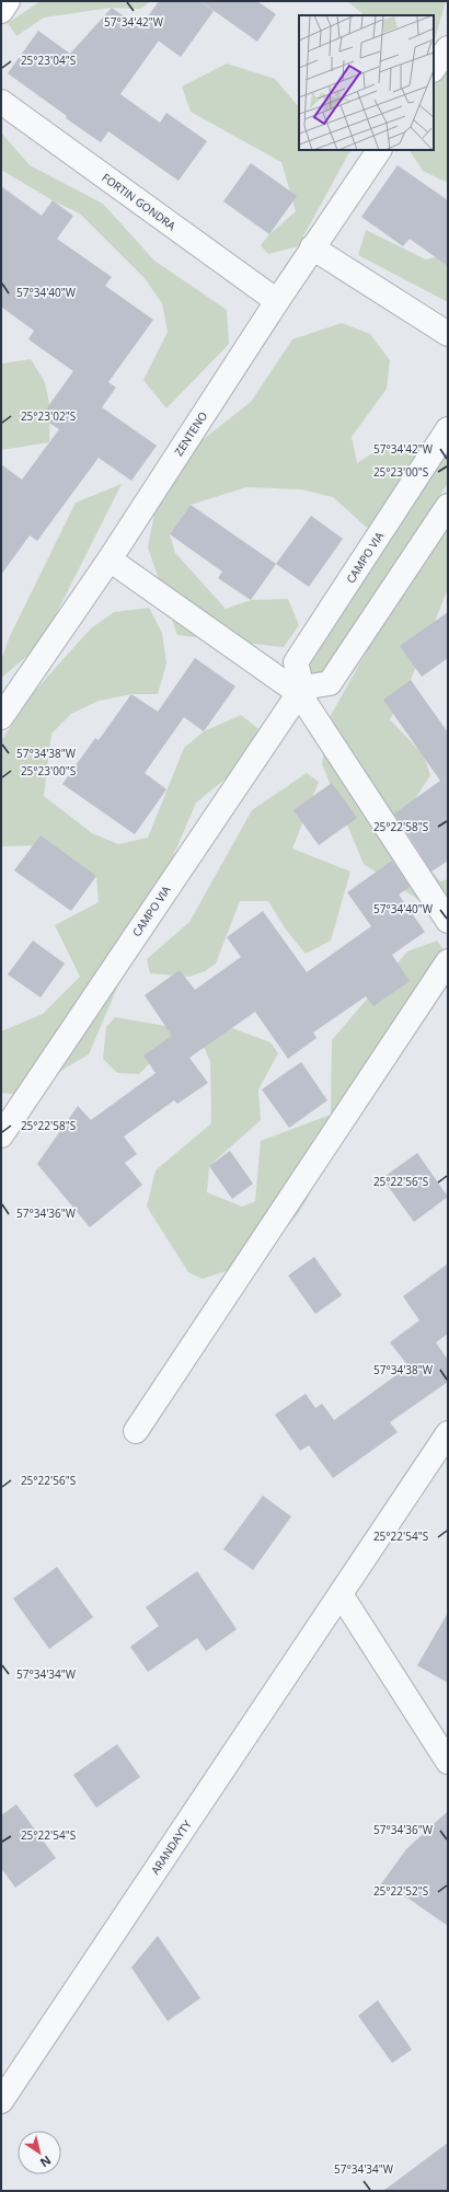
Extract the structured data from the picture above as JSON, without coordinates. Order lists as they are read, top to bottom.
{
  "streets": {
    "street": [
      "FORTIN GONDRA",
      "ZENTENO",
      "CAMPO VIA",
      "ARANDAYTY"
    ]
  },
  "crossings": [
    ["FORTIN GONDRA", "ZENTENO"]
  ],
  "north": "bottom right",
  "coordinates": [
    "57°34'42\"W",
    "25°23'04\"S",
    "57°34'40\"W",
    "25°23'02\"S",
    "25°23'00\"S",
    "57°34'38\"W",
    "25°22'58\"S",
    "25°22'56\"S",
    "57°34'36\"W",
    "25°22'54\"S",
    "57°34'34\"W",
    "25°22'52\"S"
  ]
}
